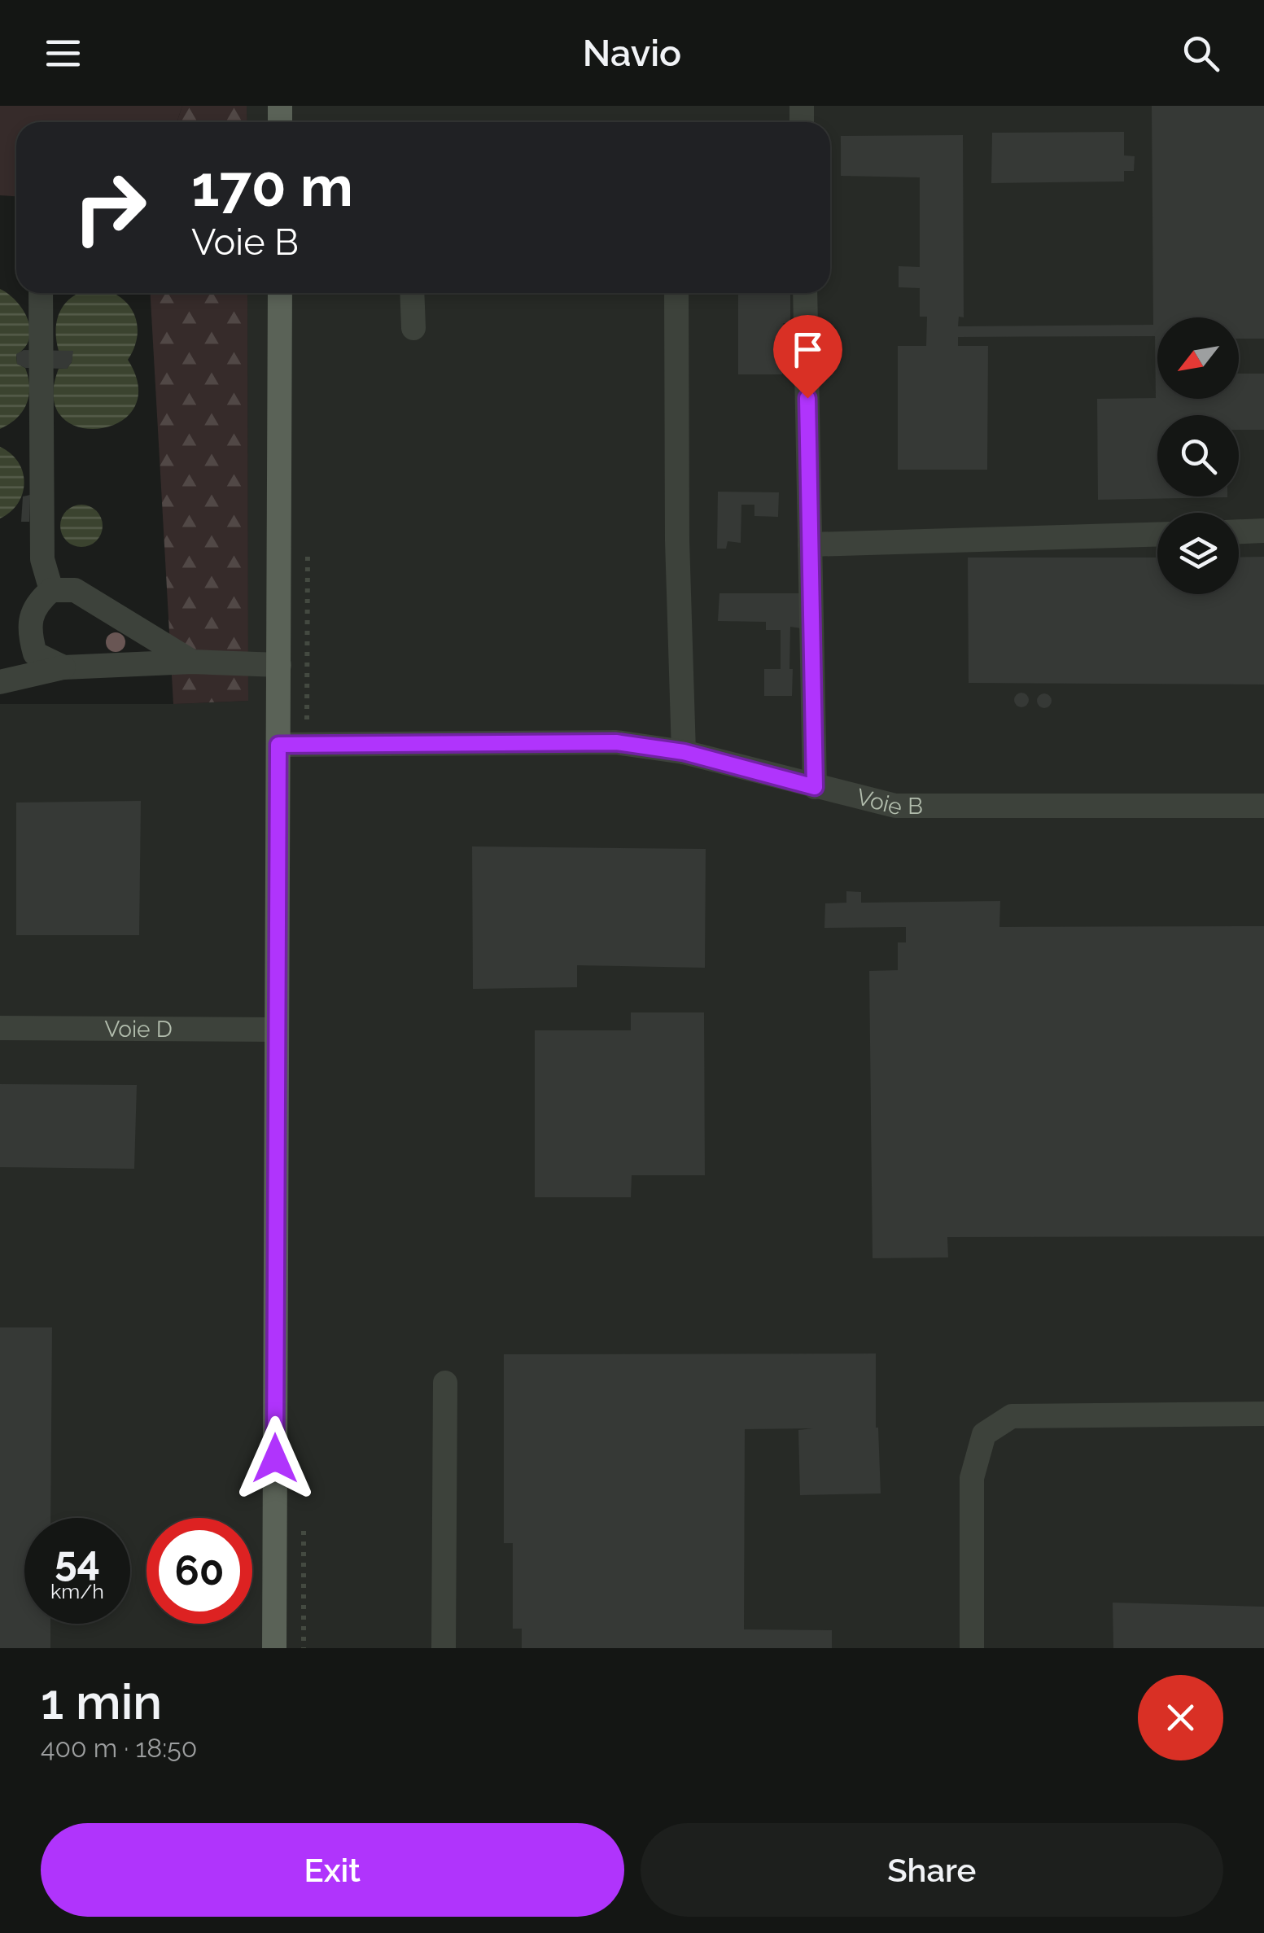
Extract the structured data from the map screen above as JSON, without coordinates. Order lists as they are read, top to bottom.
{
  "streets": {
    "lane": ["Voie B", "Voie D"]
  },
  "north": "bottom left",
  "page": {
    "header": "Navio",
    "turn": ["170 m", "Voie B"],
    "speed": "54 km/h",
    "limit": "60",
    "heading": ["1 min", "400 m · 18:50"],
    "buttons": ["Exit", "Share"]
  }
}
